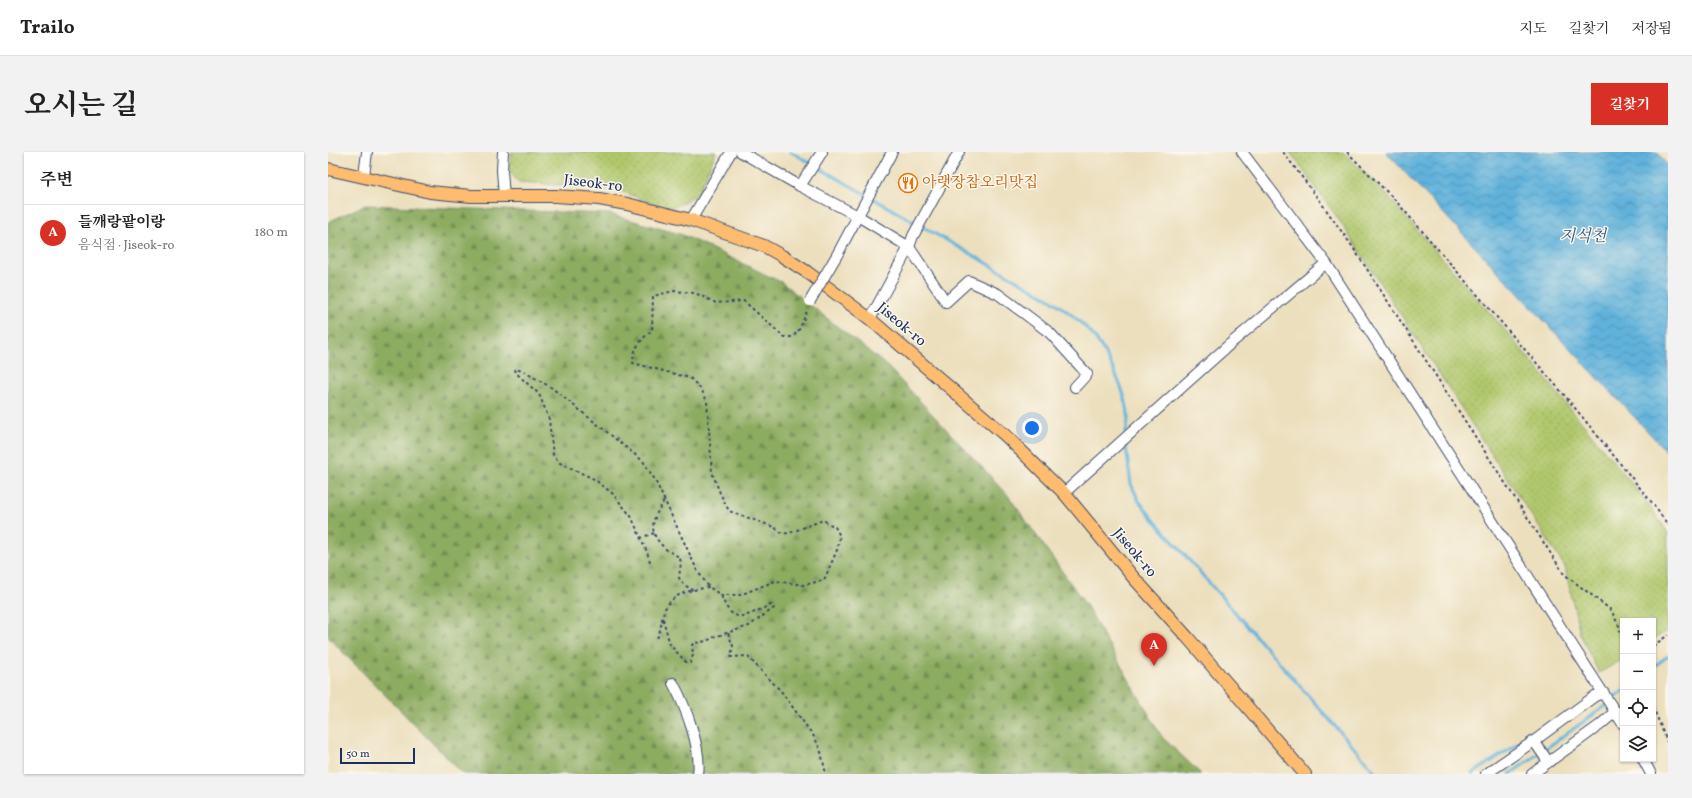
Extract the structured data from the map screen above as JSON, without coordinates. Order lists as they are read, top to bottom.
{
  "streets": {
    "main road": ["Jiseok-ro"]
  },
  "water": ["지석천"],
  "places": {
    "restaurant": ["아랫장참오리맛집"]
  },
  "scale_bar": "50 m",
  "page": {
    "header": "Trailo",
    "nav": ["지도", "길찾기", "저장됨"],
    "title": "오시는 길",
    "buttons": "길찾기",
    "heading": "주변",
    "list": [
      {
        "mark": "A",
        "name": "들깨랑팥이랑",
        "note": "음식점 · Jiseok-ro",
        "value": "180 m"
      }
    ],
    "map_buttons": ["+", "−"],
    "pins": "A",
    "scale": "50 m"
  }
}
